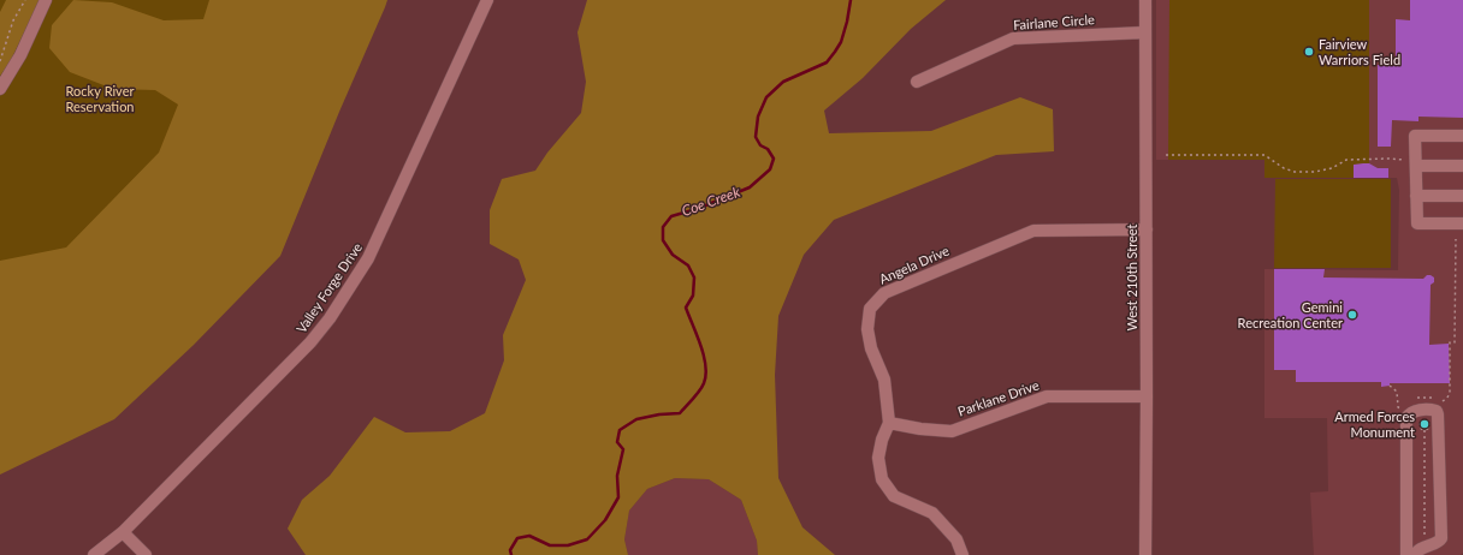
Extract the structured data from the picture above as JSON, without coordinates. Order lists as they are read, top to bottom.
{
  "streets": {
    "street": [
      "Fairlane Circle",
      "Angela Drive",
      "West 210th Street",
      "Valley Forge Drive",
      "Parklane Drive"
    ]
  },
  "crossings": [
    ["Fairlane Circle", "West 210th Street"],
    ["Angela Drive", "West 210th Street"],
    ["Angela Drive", "Parklane Drive"],
    ["West 210th Street", "Parklane Drive"]
  ],
  "water": ["Coe Creek"],
  "parks": ["Rocky River Reservation"],
  "places": ["Fairview Warriors Field", "Gemini Recreation Center", "Armed Forces Monument"]
}
